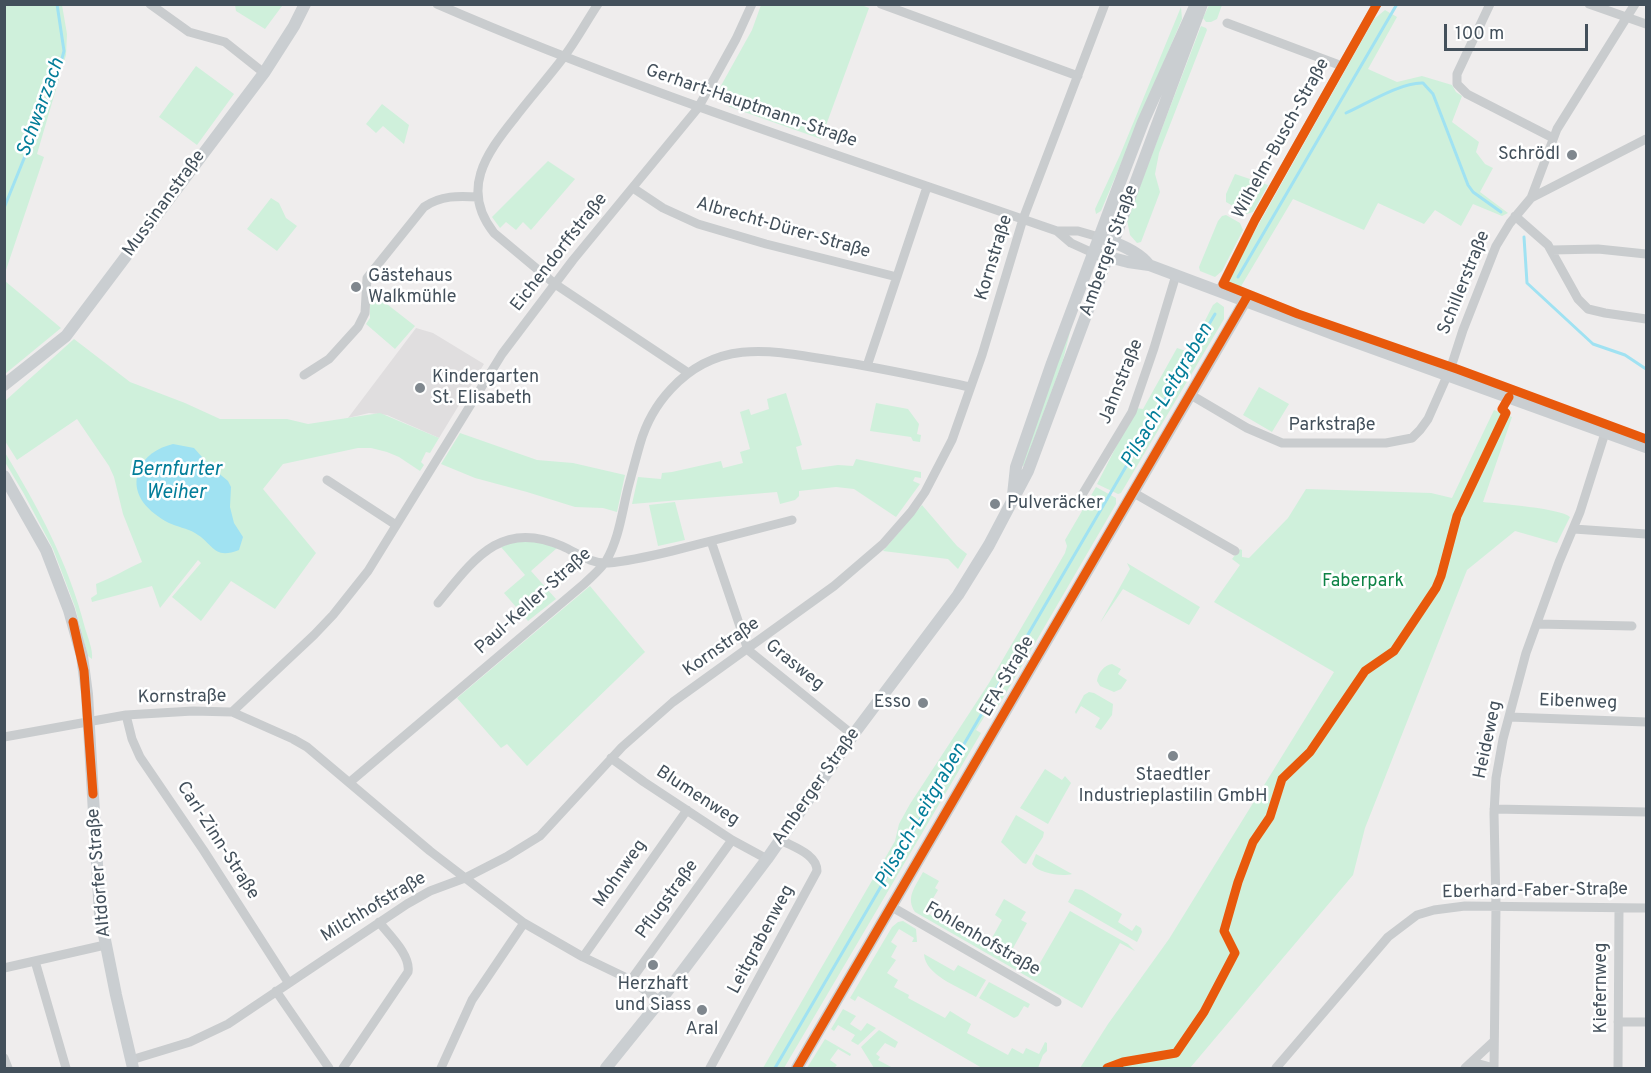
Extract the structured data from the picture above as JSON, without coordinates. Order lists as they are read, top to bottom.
{
  "streets": {
    "main road": [
      "Mussinanstraße",
      "Amberger Straße",
      "EFA-Straße",
      "Altdorfer Straße"
    ],
    "street": [
      "Gerhart-Hauptmann-Straße",
      "Wilhelm-Busch-Straße",
      "Albrecht-Dürer-Straße",
      "Eichendorffstraße",
      "Kornstraße",
      "Schillerstraße",
      "Jahnstraße",
      "Parkstraße",
      "Paul-Keller-Straße",
      "Grasweg",
      "Eibenweg",
      "Heideweg",
      "Blumenweg",
      "Carl-Zinn-Straße",
      "Mohnweg",
      "Eberhard-Faber-Straße",
      "Pflugstraße",
      "Milchhofstraße",
      "Leitgrabenweg",
      "Fohlenhofstraße",
      "Kiefernweg"
    ]
  },
  "crossings": [
    ["Gerhart-Hauptmann-Straße", "Amberger Straße"],
    ["Gerhart-Hauptmann-Straße", "Eichendorffstraße"],
    ["Gerhart-Hauptmann-Straße", "Kornstraße"],
    ["Albrecht-Dürer-Straße", "Eichendorffstraße"],
    ["Amberger Straße", "Grasweg"],
    ["Amberger Straße", "Blumenweg"],
    ["Amberger Straße", "Leitgrabenweg"],
    ["Eichendorffstraße", "Kornstraße"],
    ["Kornstraße", "Paul-Keller-Straße"],
    ["Kornstraße", "Grasweg"],
    ["Kornstraße", "Blumenweg"],
    ["Kornstraße", "Carl-Zinn-Straße"],
    ["Kornstraße", "Altdorfer Straße"],
    ["Kornstraße", "Milchhofstraße"],
    ["Schillerstraße", "Parkstraße"],
    ["Parkstraße", "EFA-Straße"],
    ["EFA-Straße", "Fohlenhofstraße"],
    ["Eibenweg", "Heideweg"],
    ["Heideweg", "Eberhard-Faber-Straße"],
    ["Blumenweg", "Mohnweg"],
    ["Blumenweg", "Pflugstraße"],
    ["Carl-Zinn-Straße", "Milchhofstraße"],
    ["Altdorfer Straße", "Milchhofstraße"],
    ["Eberhard-Faber-Straße", "Kiefernweg"]
  ],
  "water": ["Schwarzach", "Pilsach-Leitgraben", "Bernfurter Weiher"],
  "parks": ["Faberpark"],
  "places": [
    "Schrödl",
    "Gästehaus Walkmühle",
    "Kindergarten St. Elisabeth",
    "Pulveräcker",
    "Esso",
    "Staedtler Industrieplastilin GmbH",
    "Herzhaft und Siass",
    "Aral"
  ],
  "scale_bar": "100 m"
}
